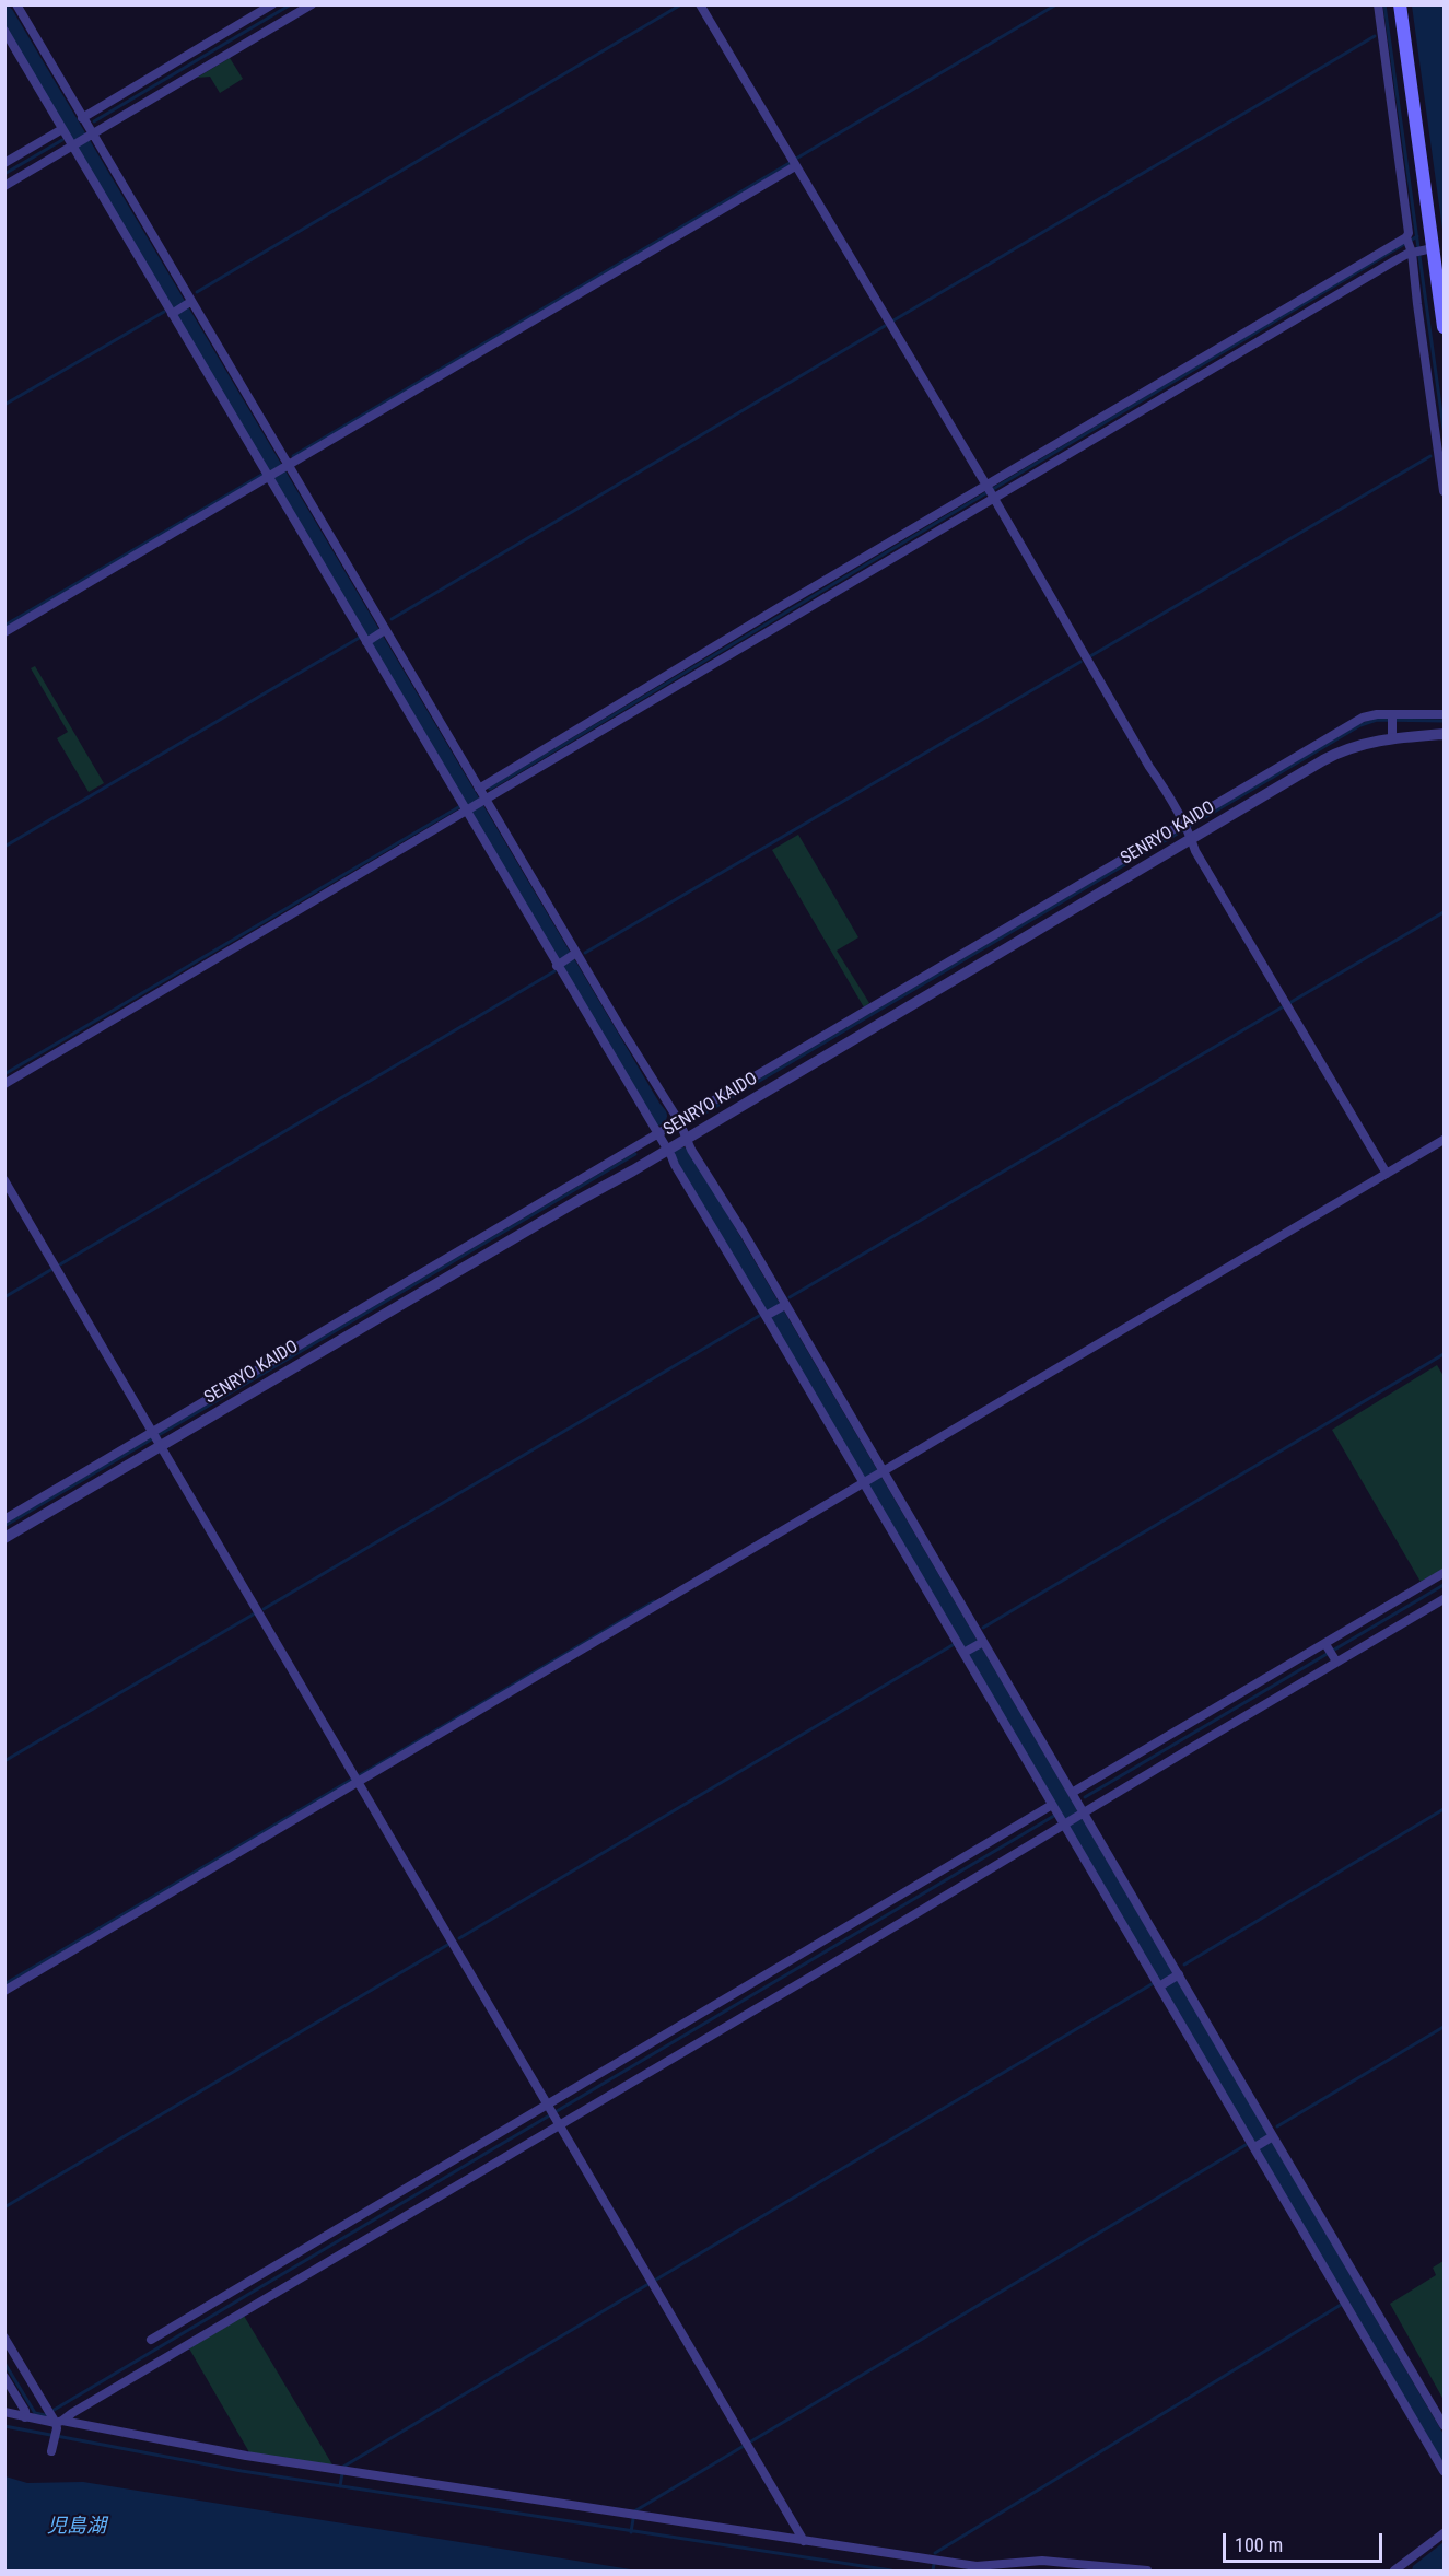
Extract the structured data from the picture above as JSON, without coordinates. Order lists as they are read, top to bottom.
{
  "streets": {
    "street": ["SENRYO KAIDO"]
  },
  "water": ["児島湖"],
  "scale_bar": "100 m"
}
